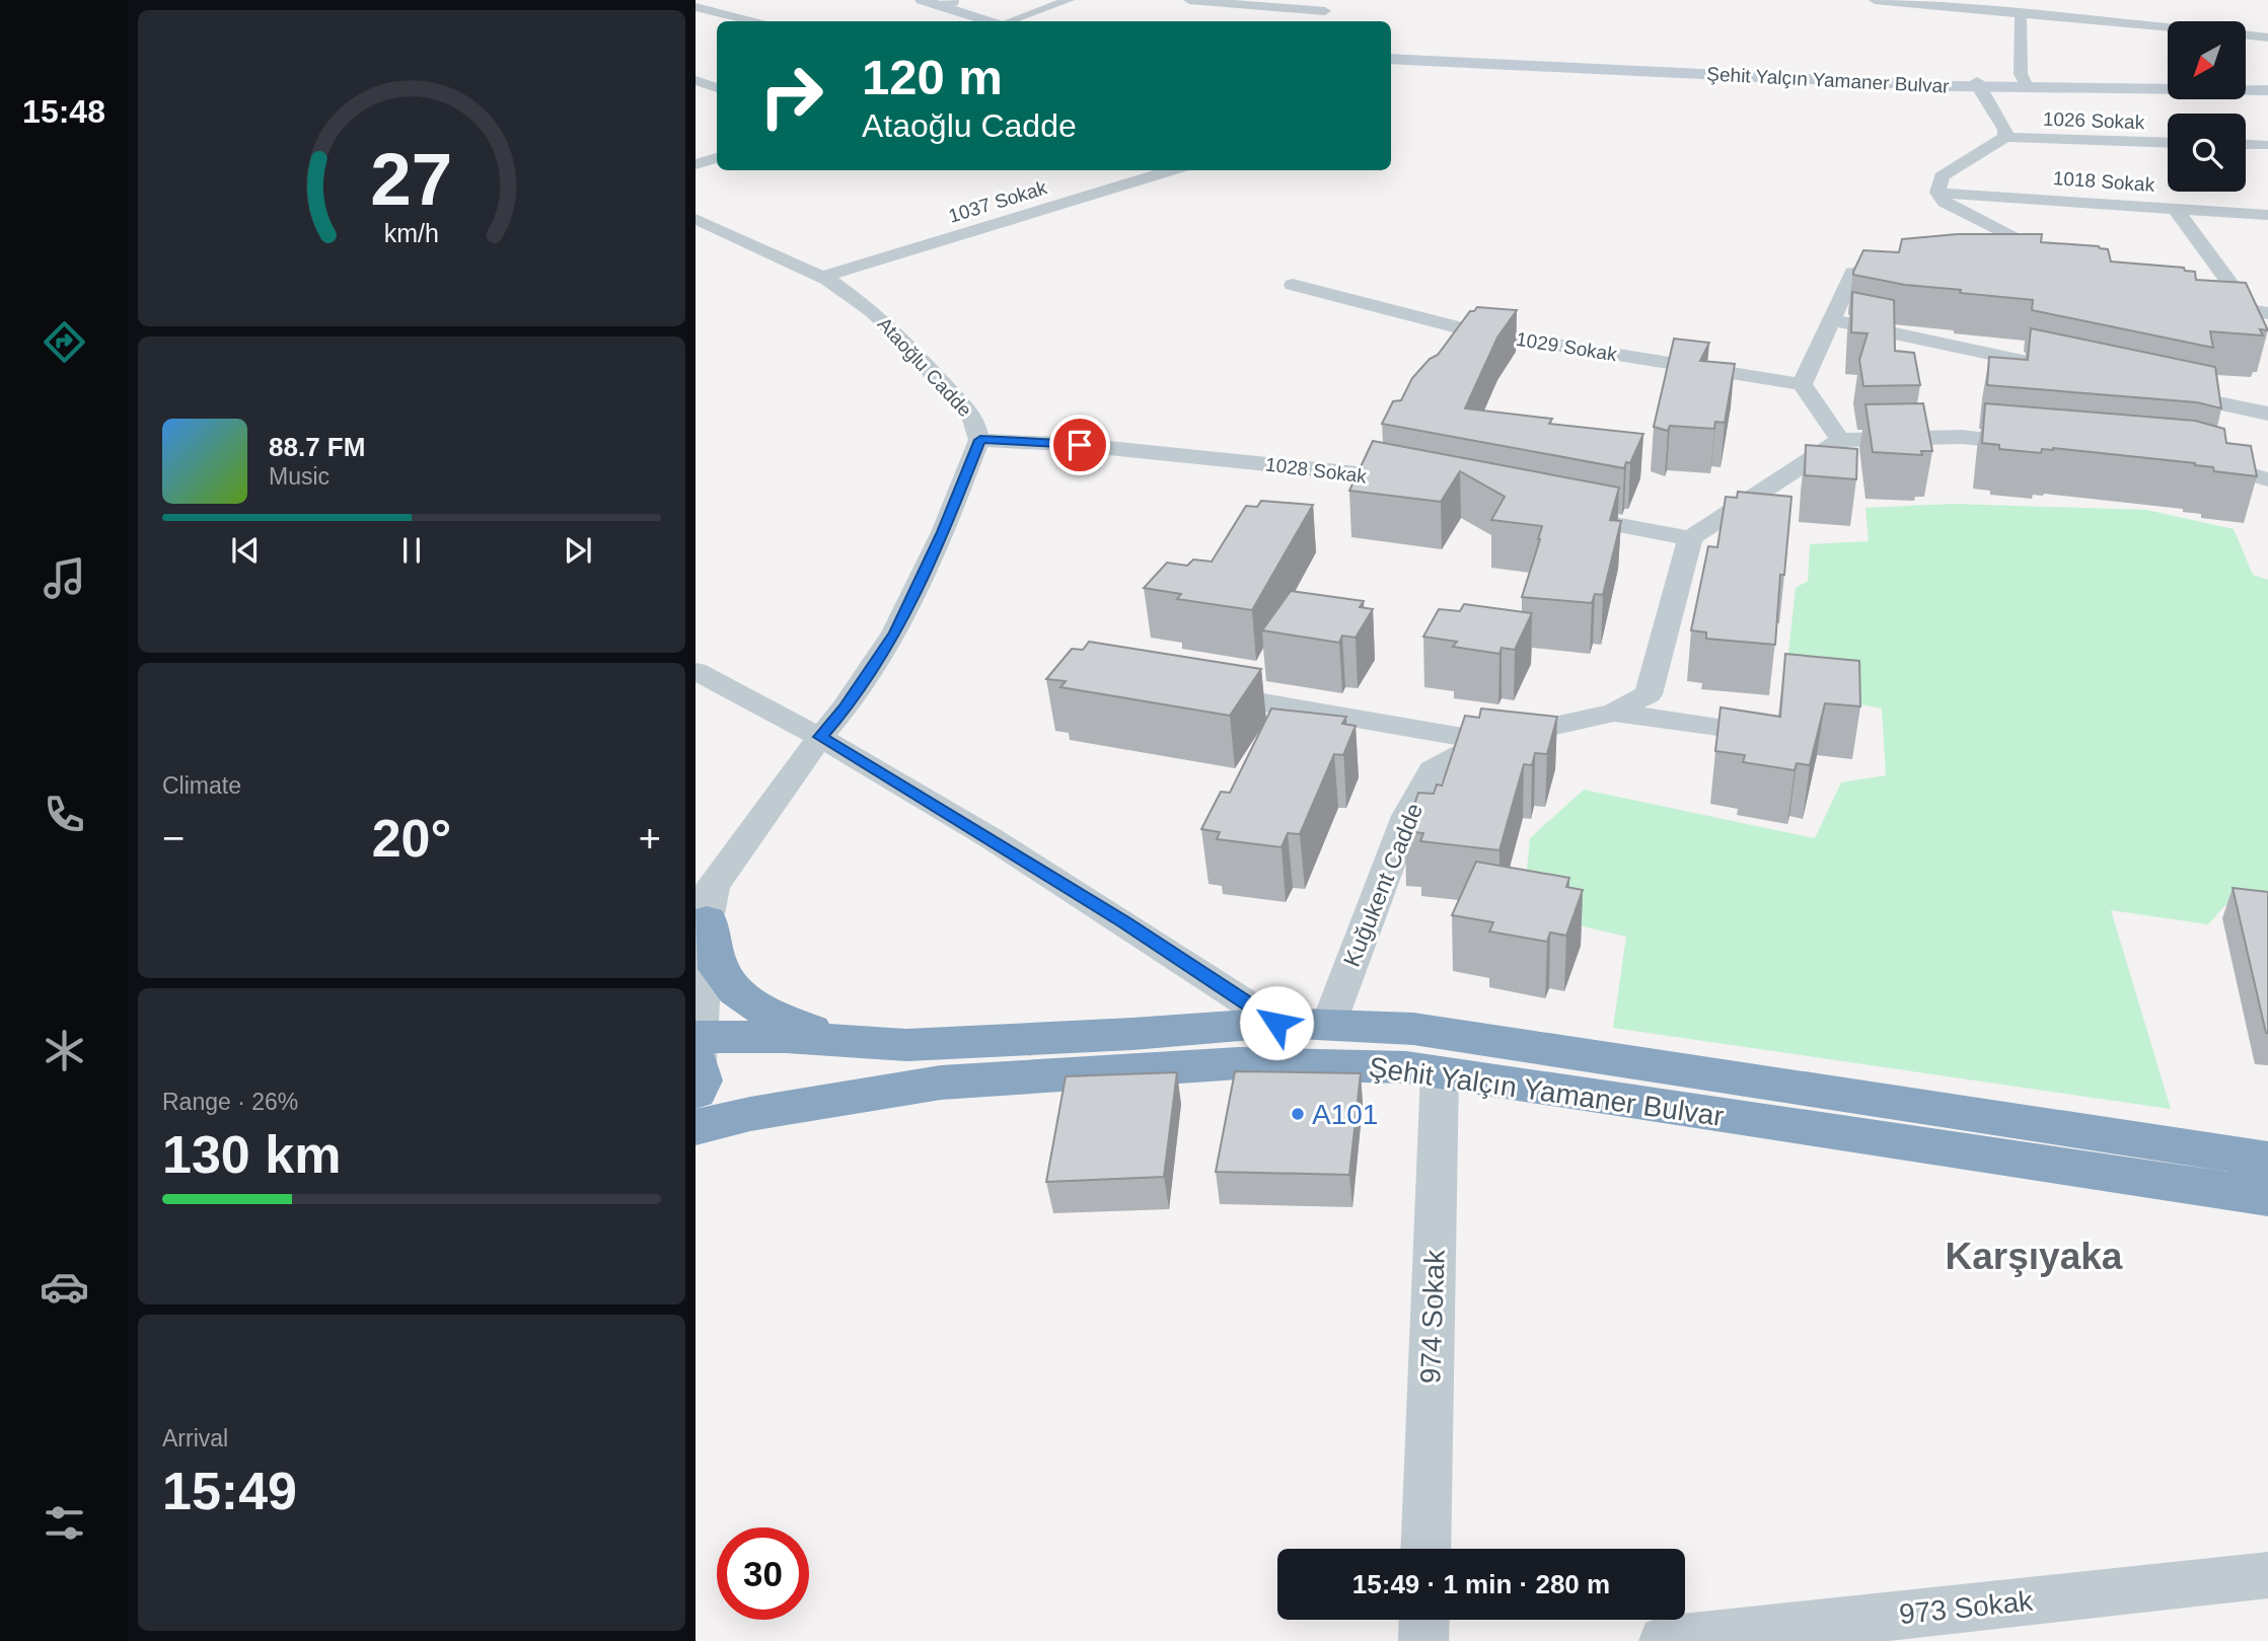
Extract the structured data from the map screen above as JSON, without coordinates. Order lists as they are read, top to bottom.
{
  "streets": {
    "highway": ["Şehit Yalçın Yamaner Bulvar"],
    "street": [
      "1026 Sokak",
      "1018 Sokak",
      "1037 Sokak",
      "1029 Sokak",
      "Ataoğlu Cadde",
      "1028 Sokak",
      "Kuğukent Cadde",
      "974 Sokak",
      "973 Sokak"
    ]
  },
  "crossings": [
    ["Şehit Yalçın Yamaner Bulvar", "Kuğukent Cadde"],
    ["Şehit Yalçın Yamaner Bulvar", "974 Sokak"],
    ["1037 Sokak", "Ataoğlu Cadde"],
    ["Ataoğlu Cadde", "1028 Sokak"]
  ],
  "districts": ["Karşıyaka"],
  "places": ["A101"],
  "north": "bottom left",
  "page": {
    "tabs": "15:48",
    "turn": ["120 m", "Ataoğlu Cadde"],
    "song": ["88.7 FM", "Music"],
    "tile": [
      "Climate",
      ["Range · 26%", "130 km"],
      ["Arrival", "15:49"]
    ],
    "heat": ["−", "20°", "+"],
    "limit": "30",
    "trip": "15:49 · 1 min · 280 m",
    "gauge": ["27", "km/h"]
  }
}
